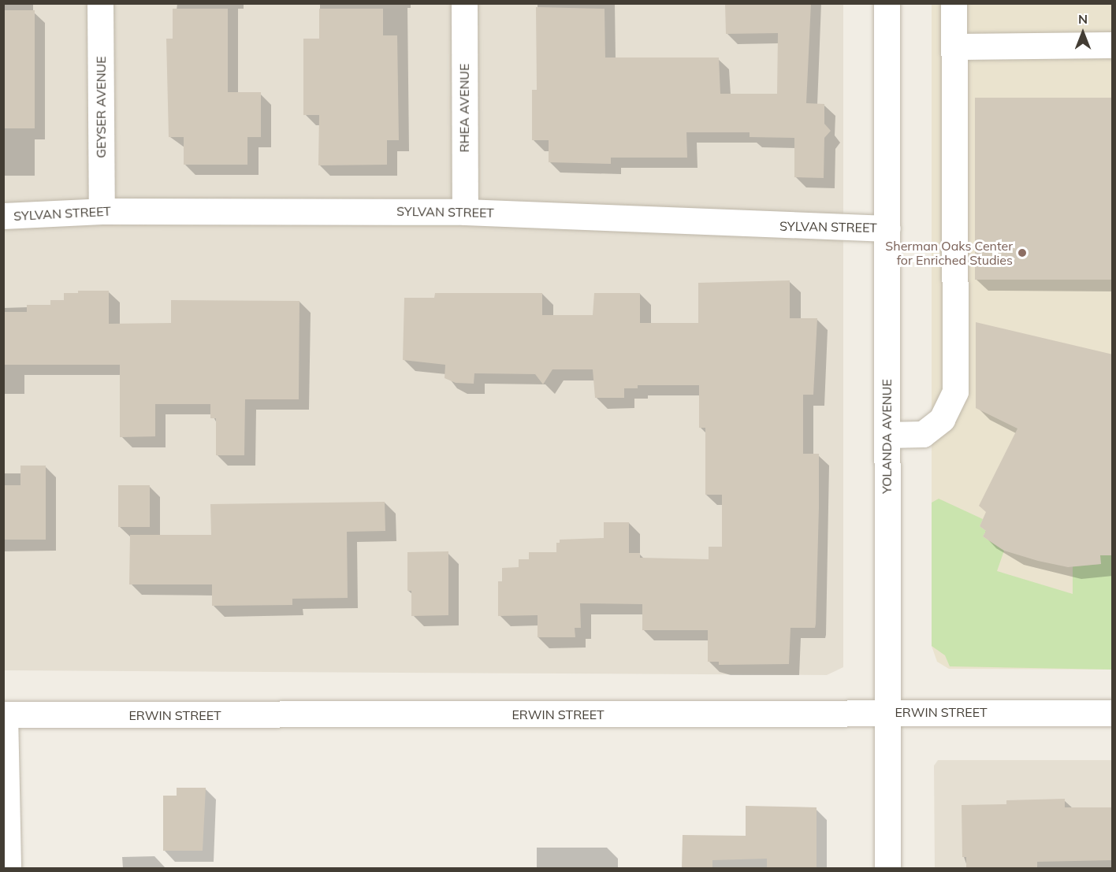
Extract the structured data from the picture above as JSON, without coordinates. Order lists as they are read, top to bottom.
{
  "streets": {
    "street": [
      "GEYSER AVENUE",
      "RHEA AVENUE",
      "SYLVAN STREET",
      "YOLANDA AVENUE",
      "ERWIN STREET"
    ]
  },
  "crossings": [
    ["GEYSER AVENUE", "SYLVAN STREET"],
    ["RHEA AVENUE", "SYLVAN STREET"],
    ["SYLVAN STREET", "YOLANDA AVENUE"],
    ["YOLANDA AVENUE", "ERWIN STREET"]
  ],
  "places": ["Sherman Oaks Center for Enriched Studies"],
  "north": "top"
}
